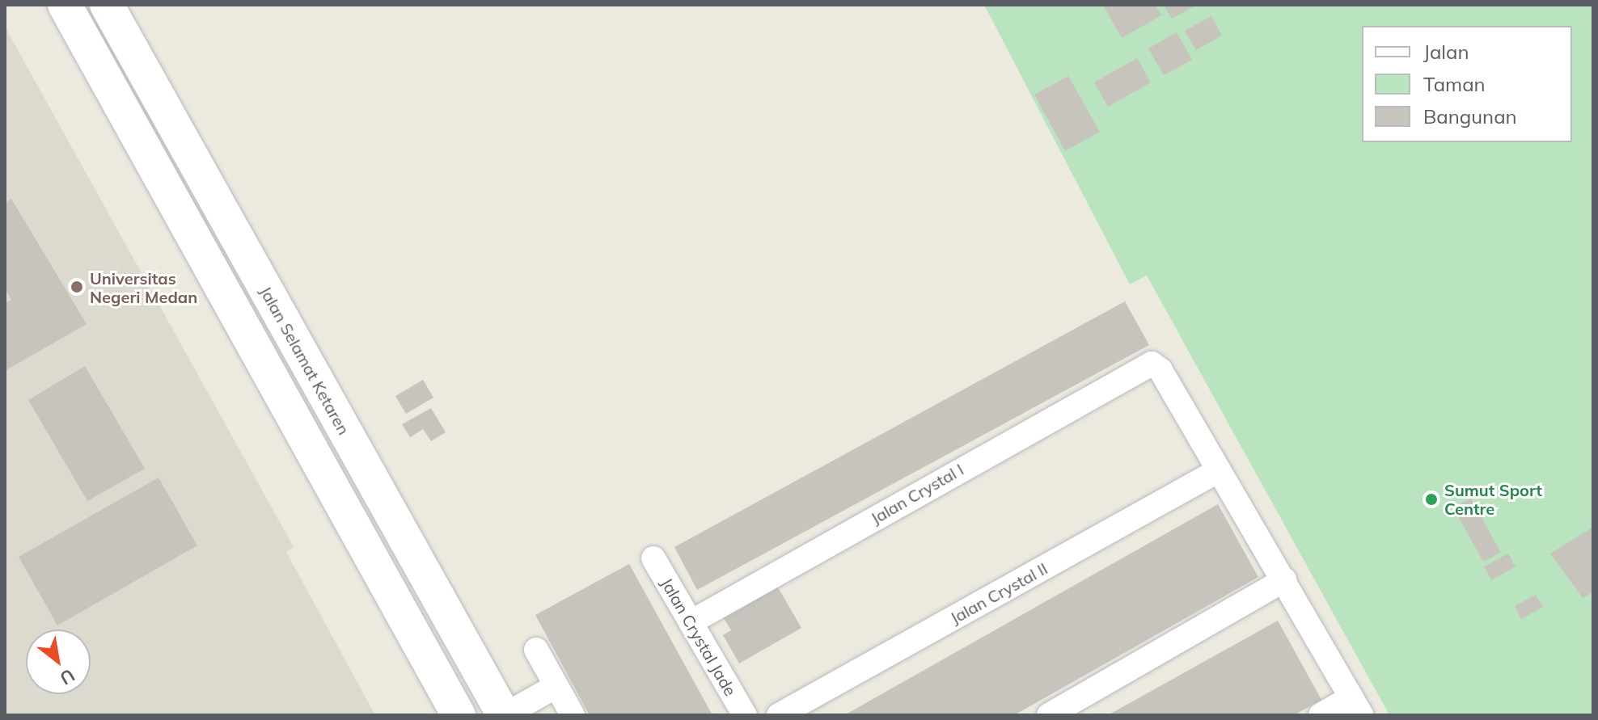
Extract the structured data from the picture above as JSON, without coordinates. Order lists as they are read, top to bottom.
{
  "streets": {
    "street": [
      "Jalan Selamat Ketaren",
      "Jalan Crystal I",
      "Jalan Crystal II",
      "Jalan Crystal Jade"
    ]
  },
  "crossings": [
    ["Jalan Crystal I", "Jalan Crystal II"],
    ["Jalan Crystal I", "Jalan Crystal Jade"]
  ],
  "places": ["Universitas Negeri Medan", "Sumut Sport Centre"],
  "legend": ["Jalan", "Taman", "Bangunan"],
  "north": "bottom right"
}
